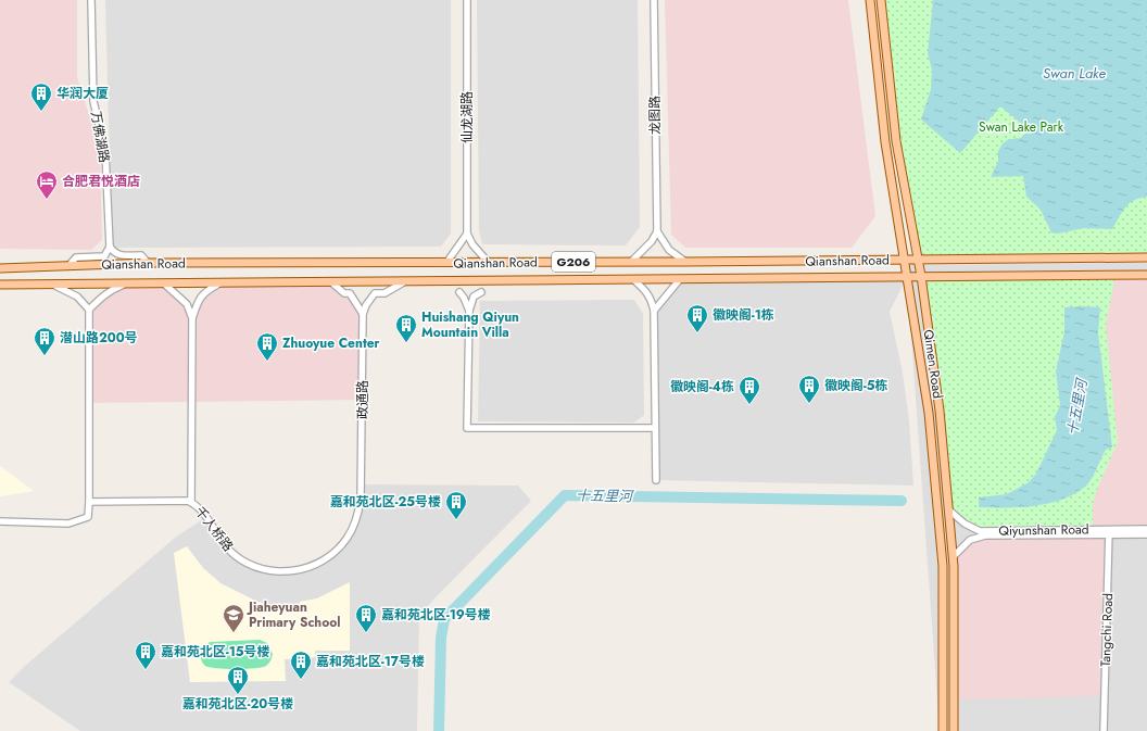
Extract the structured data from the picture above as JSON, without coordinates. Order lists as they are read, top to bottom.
{
  "streets": {
    "main road": ["Qianshan Road", "G206", "Qimen Road"],
    "street": [
      "龙图路",
      "仙龙湖路",
      "万佛湖路",
      "政通路",
      "千人桥路",
      "Qiyunshan Road",
      "Tangchi Road"
    ]
  },
  "crossings": [
    ["Qianshan Road", "Qimen Road"],
    ["Qimen Road", "Qiyunshan Road"],
    ["政通路", "千人桥路"],
    ["Qiyunshan Road", "Tangchi Road"]
  ],
  "water": ["Swan Lake", "十五里河"],
  "parks": ["Swan Lake Park"],
  "places": {
    "building": [
      "华润大厦",
      "徽映阁-1栋",
      "Huishang Qiyun Mountain Villa",
      "潜山路200号",
      "Zhuoyue Center",
      "徽映阁-5栋",
      "徽映阁-4栋",
      "嘉和苑北区-25号楼",
      "嘉和苑北区-19号楼",
      "嘉和苑北区-15号楼",
      "嘉和苑北区-17号楼",
      "嘉和苑北区-20号楼"
    ],
    "hotel": ["合肥君悦酒店"],
    "school or university": ["Jiaheyuan Primary School"]
  }
}
